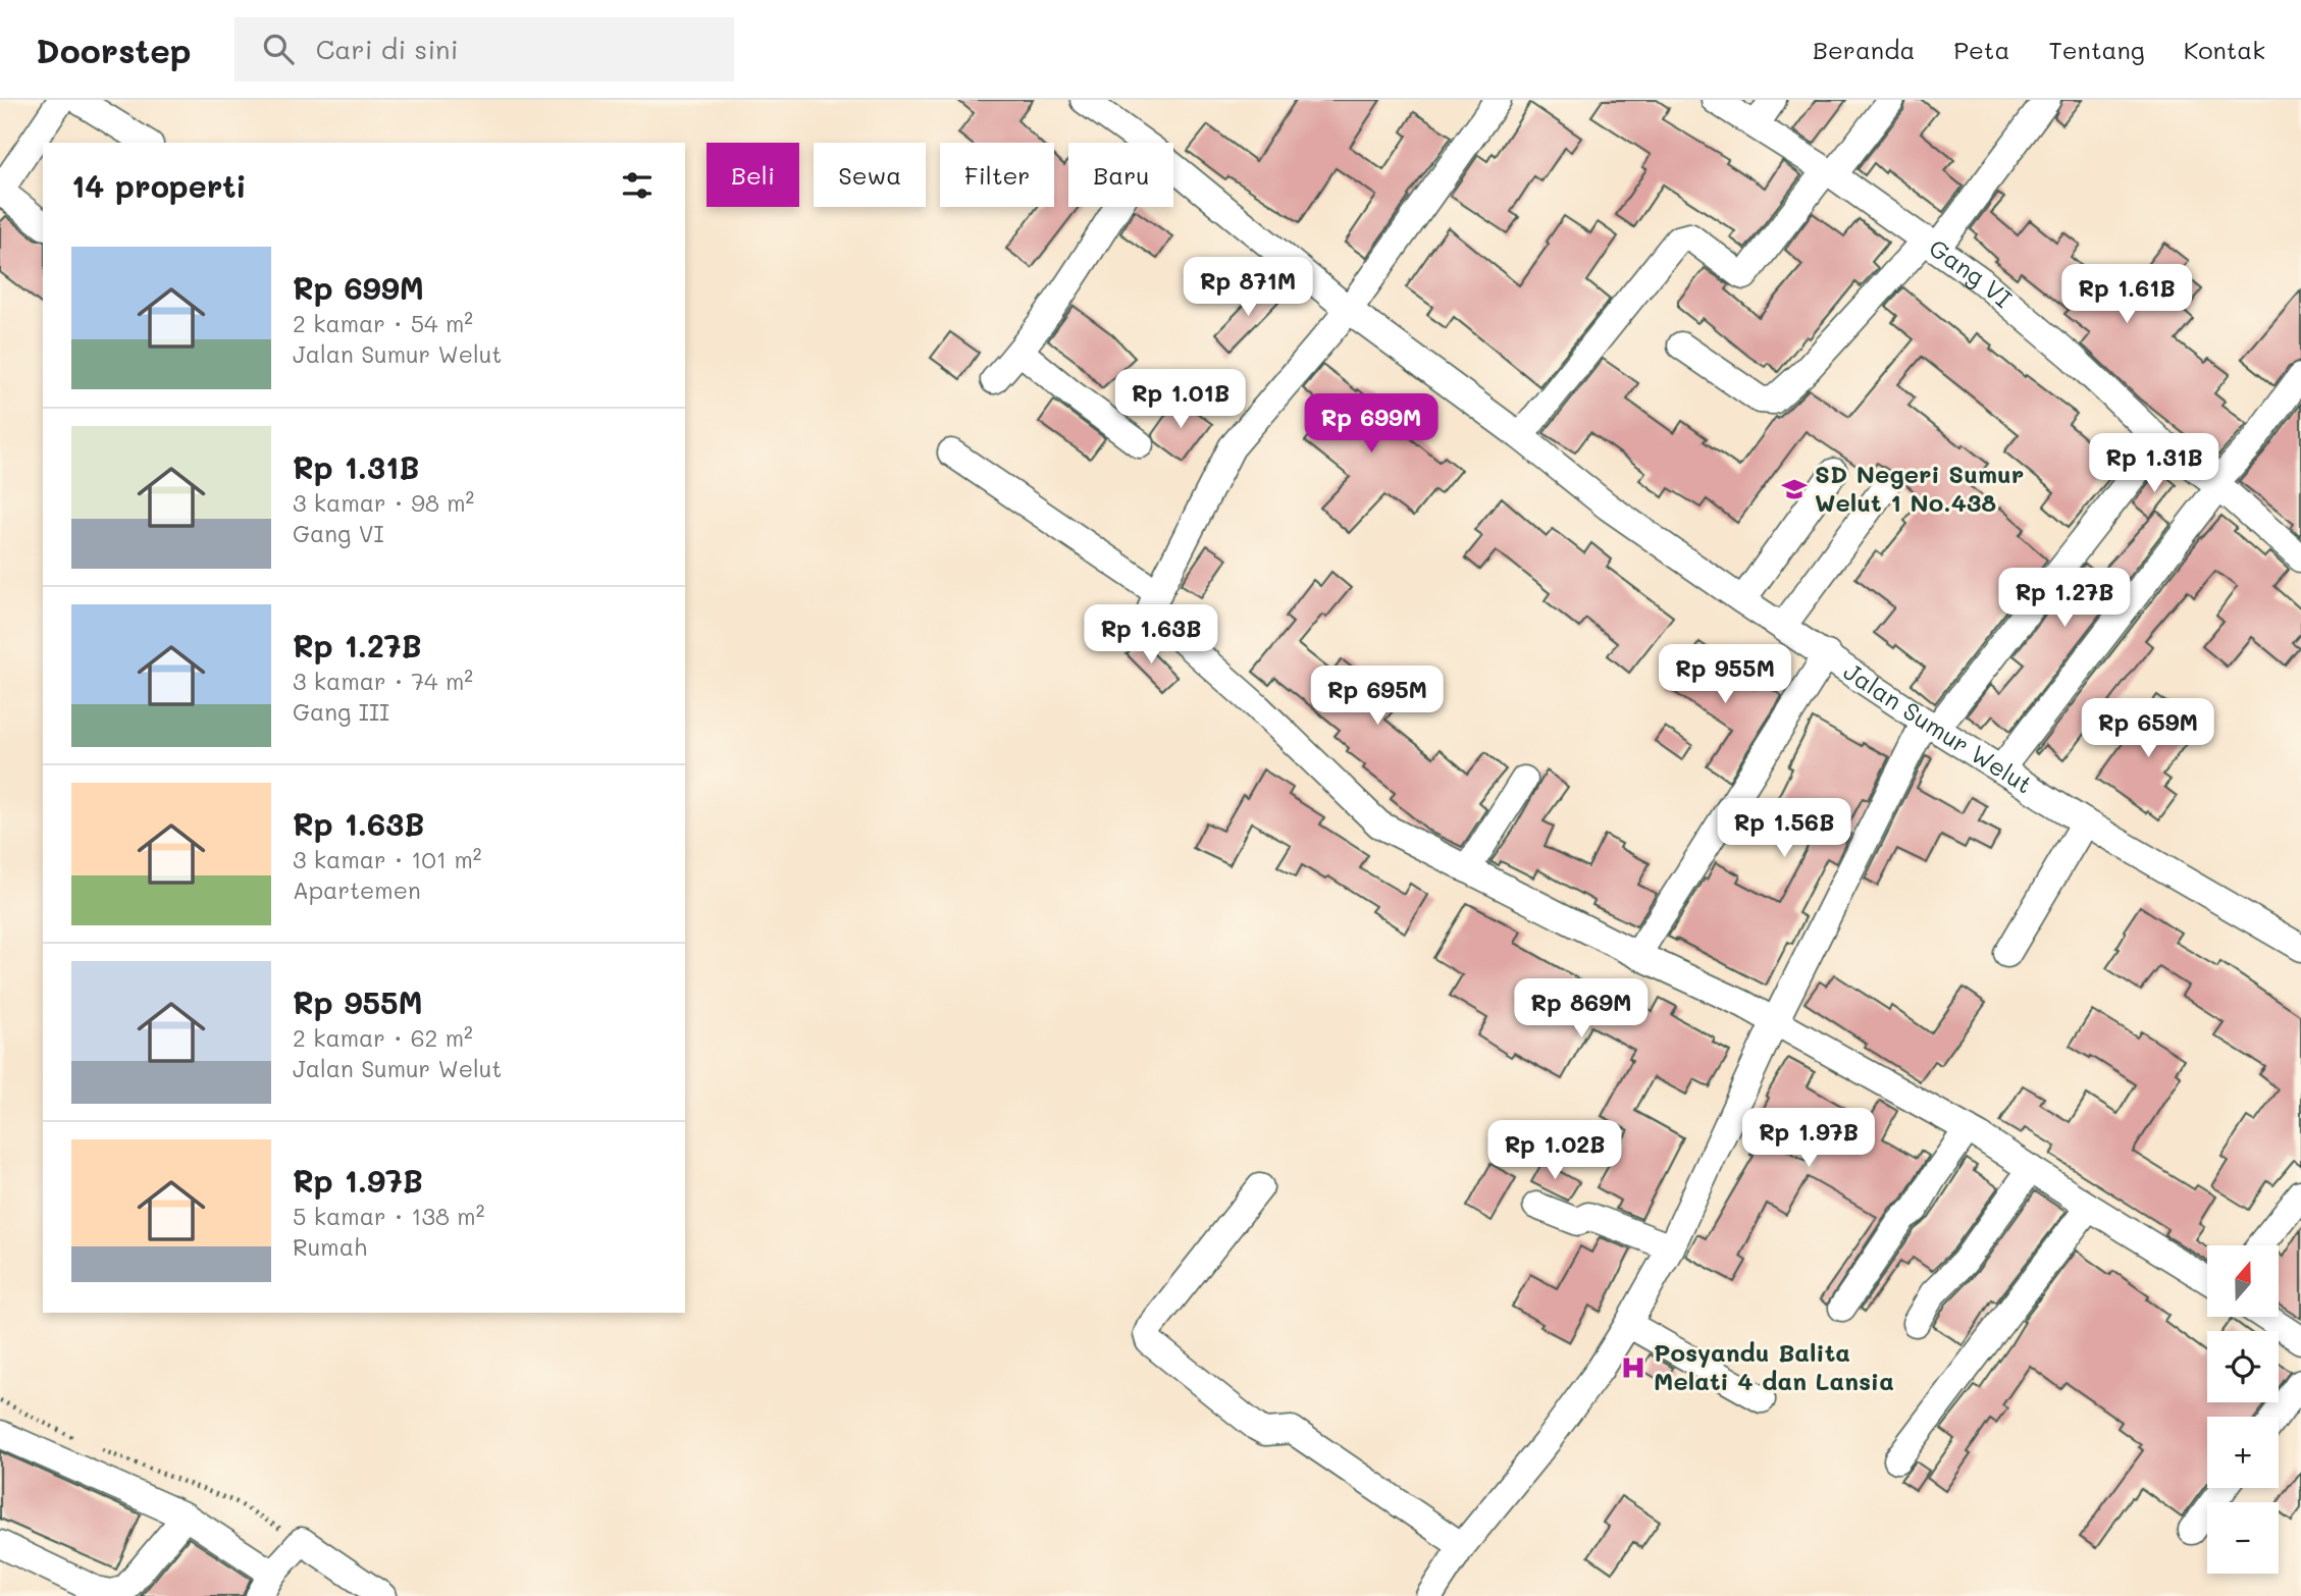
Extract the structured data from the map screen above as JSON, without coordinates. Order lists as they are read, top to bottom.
{
  "streets": {
    "street": ["Gang VI", "Jalan Sumur Welut"]
  },
  "places": {
    "school or university": ["SD Negeri Sumur Welut 1 No.438"],
    "hospital": ["Posyandu Balita Melati 4 dan Lansia"]
  },
  "north": "top",
  "page": {
    "header": "Doorstep",
    "search": "Cari di sini",
    "nav": [
      "Beranda",
      "Peta",
      "Tentang",
      "Kontak"
    ],
    "chip": [
      "Beli",
      "Sewa",
      "Filter",
      "Baru"
    ],
    "heading": "14 properti",
    "list": [
      {
        "name": "Rp 699M",
        "note": "2 kamar · 54 m² · Jalan Sumur Welut"
      },
      {
        "name": "Rp 1.31B",
        "note": "3 kamar · 98 m² · Gang VI"
      },
      {
        "name": "Rp 1.27B",
        "note": "3 kamar · 74 m² · Gang III"
      },
      {
        "name": "Rp 1.63B",
        "note": "3 kamar · 101 m² · Apartemen"
      },
      {
        "name": "Rp 955M",
        "note": "2 kamar · 62 m² · Jalan Sumur Welut"
      },
      {
        "name": "Rp 1.97B",
        "note": "5 kamar · 138 m² · Rumah"
      }
    ],
    "price": [
      "Rp 871M",
      "Rp 1.61B",
      "Rp 1.01B",
      "Rp 699M",
      "Rp 1.31B",
      "Rp 1.27B",
      "Rp 1.63B",
      "Rp 955M",
      "Rp 695M",
      "Rp 659M",
      "Rp 1.56B",
      "Rp 869M",
      "Rp 1.97B",
      "Rp 1.02B"
    ],
    "map_buttons": ["+", "−"]
  }
}
